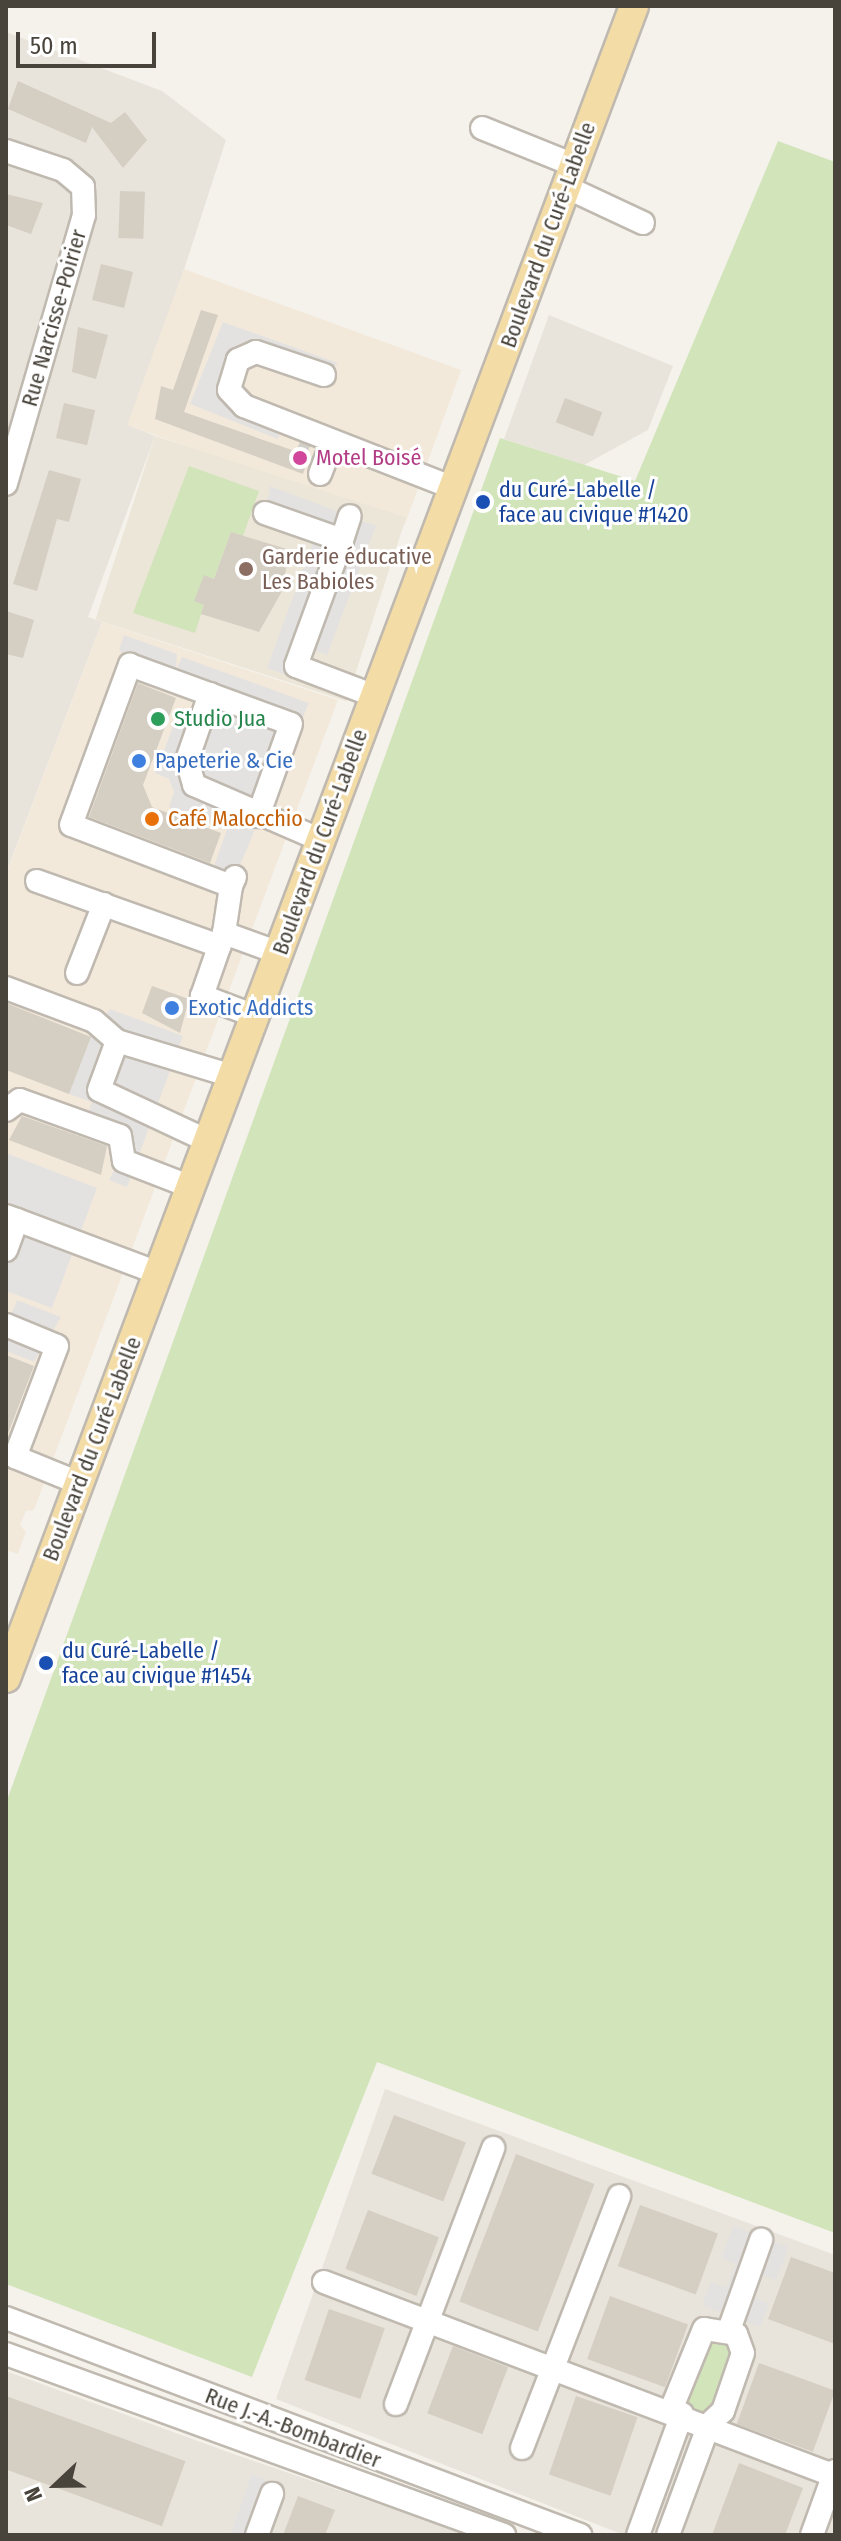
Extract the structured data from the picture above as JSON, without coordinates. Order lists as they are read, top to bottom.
{
  "streets": {
    "main road": ["Boulevard du Curé-Labelle"],
    "street": ["Rue Narcisse-Poirier", "Rue J.-A.-Bombardier"]
  },
  "places": [
    "Motel Boisé",
    "du Curé-Labelle / face au civique #1420",
    "Garderie éducative Les Babioles",
    "Studio Jua",
    "Papeterie & Cie",
    "Café Malocchio",
    "Exotic Addicts",
    "du Curé-Labelle / face au civique #1454"
  ],
  "scale_bar": "50 m",
  "north": "left"
}
